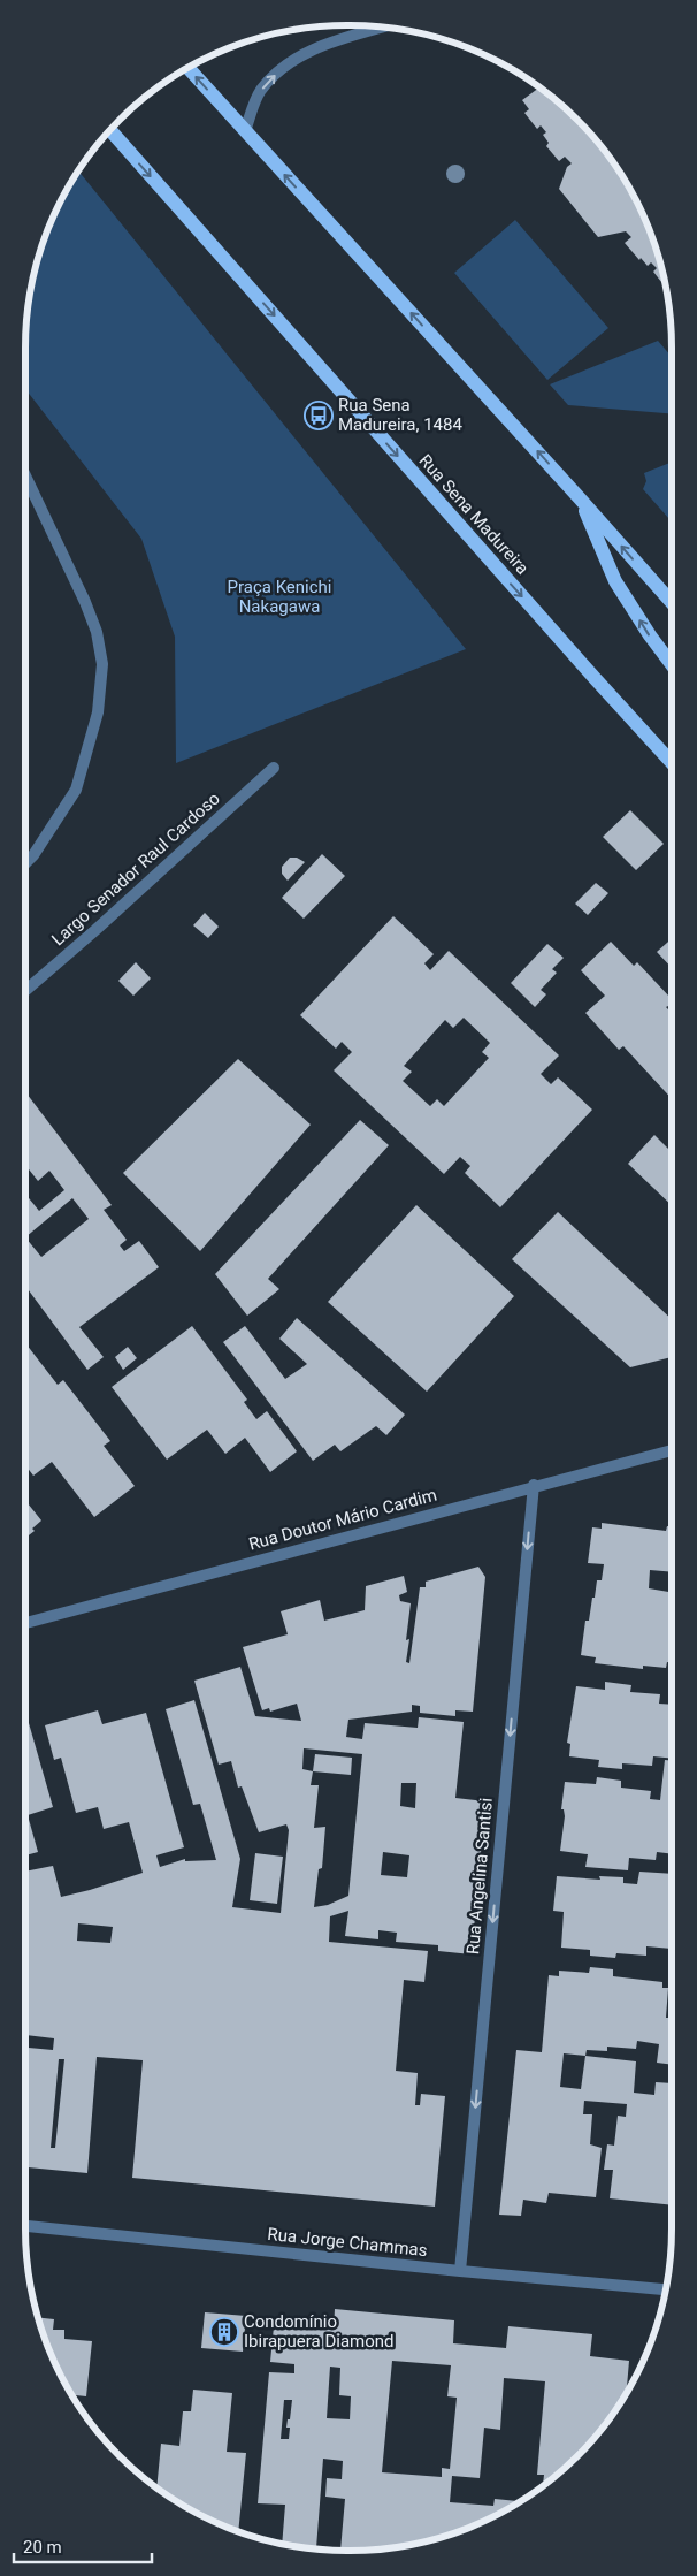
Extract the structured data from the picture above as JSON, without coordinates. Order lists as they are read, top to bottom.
{
  "streets": {
    "main road": ["Rua Sena Madureira"],
    "street": [
      "Largo Senador Raul Cardoso",
      "Rua Doutor Mário Cardim",
      "Rua Angelina Santisi",
      "Rua Jorge Chammas"
    ]
  },
  "crossings": [
    ["Rua Doutor Mário Cardim", "Rua Angelina Santisi"],
    ["Rua Angelina Santisi", "Rua Jorge Chammas"]
  ],
  "one_way": ["Rua Angelina Santisi"],
  "parks": ["Praça Kenichi Nakagawa"],
  "places": {
    "bus stop": ["Rua Sena Madureira, 1484"],
    "building": ["Condomínio Ibirapuera Diamond"]
  },
  "scale_bar": "20 m"
}
